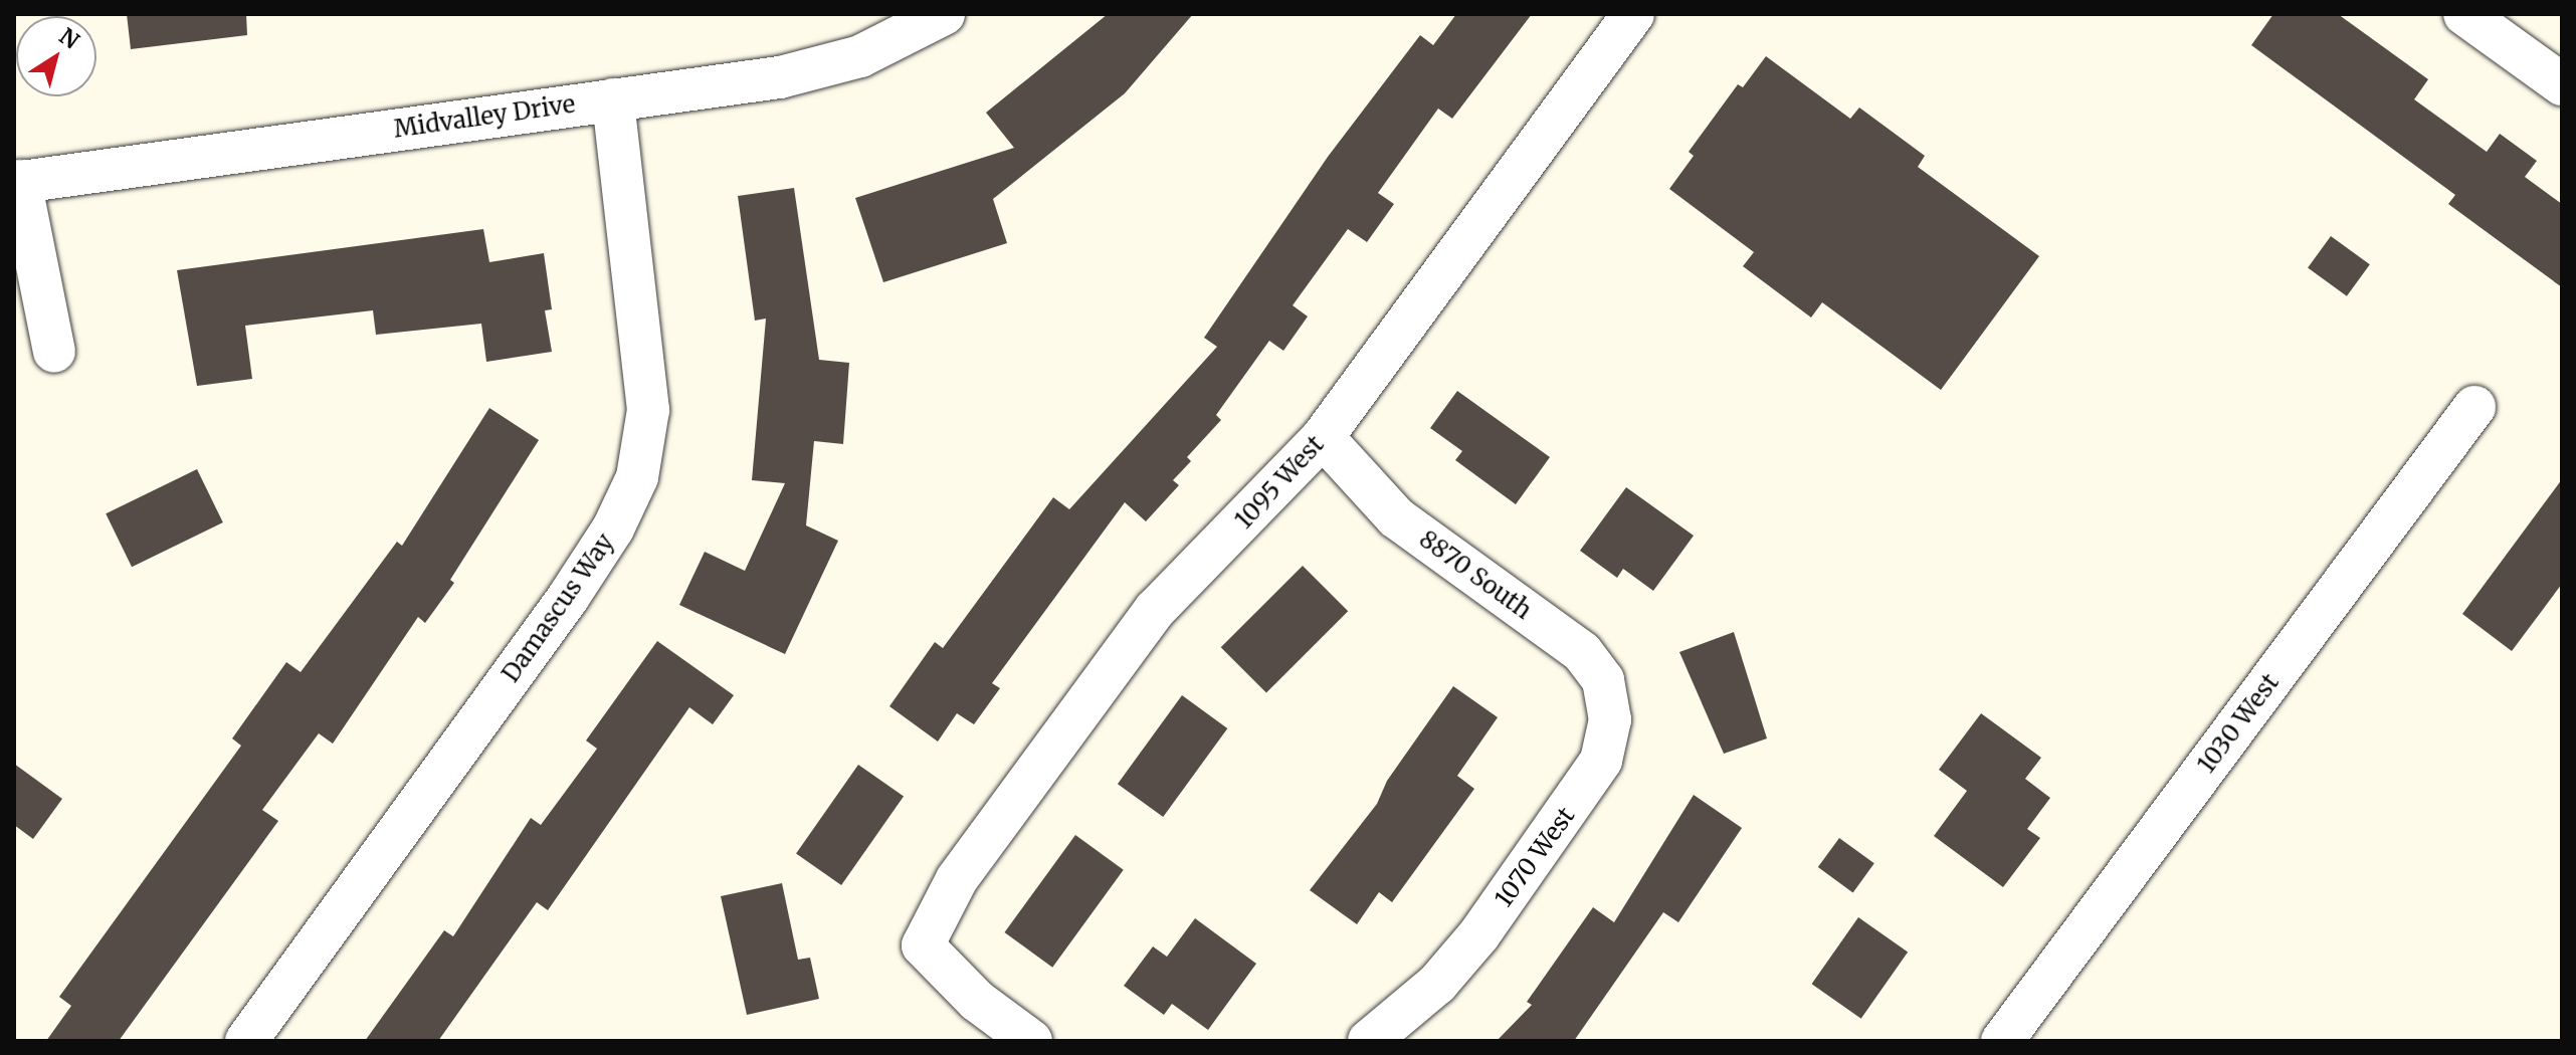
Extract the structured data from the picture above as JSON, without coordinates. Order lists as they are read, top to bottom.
{
  "streets": {
    "street": [
      "Midvalley Drive",
      "1095 West",
      "8870 South",
      "Damascus Way",
      "1030 West",
      "1070 West"
    ]
  },
  "crossings": [
    ["Midvalley Drive", "Damascus Way"],
    ["1095 West", "8870 South"],
    ["8870 South", "1070 West"]
  ],
  "north": "top right"
}
